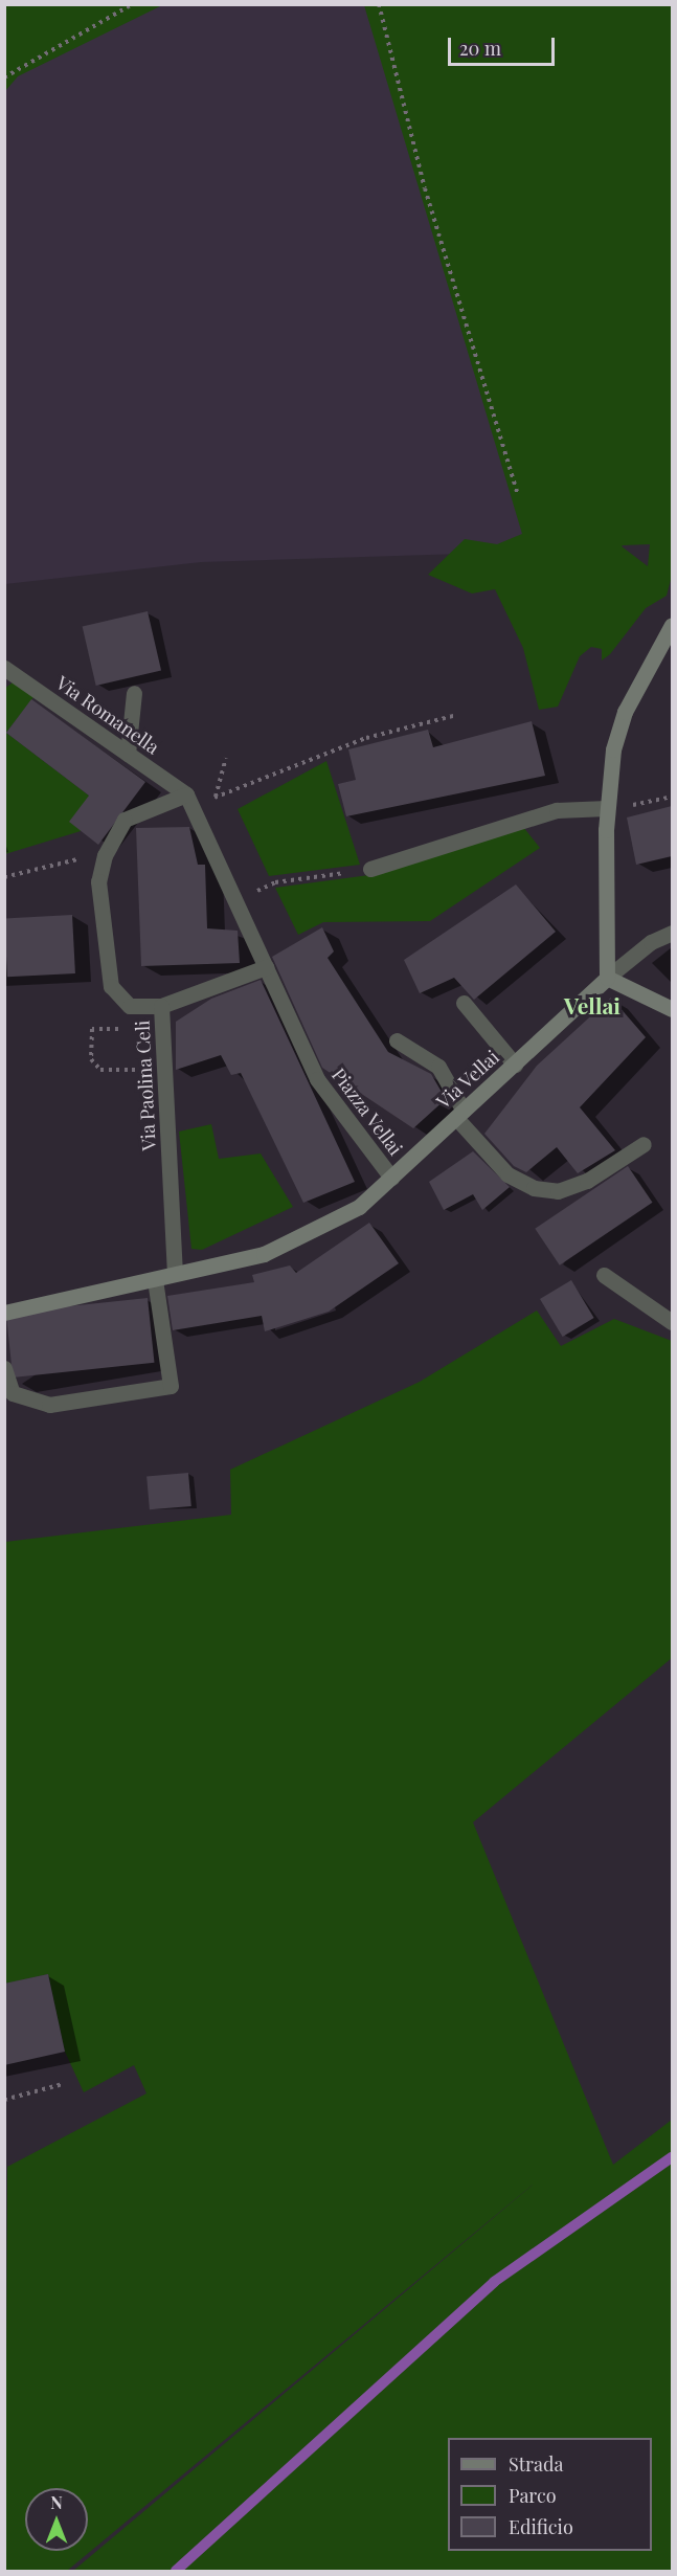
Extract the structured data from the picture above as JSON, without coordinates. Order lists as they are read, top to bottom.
{
  "streets": {
    "street": [
      "Via Romanella",
      "Via Vellai",
      "Via Paolina Celi",
      "Piazza Vellai"
    ]
  },
  "crossings": [
    ["Via Romanella", "Via Paolina Celi"],
    ["Via Romanella", "Piazza Vellai"],
    ["Via Vellai", "Via Paolina Celi"],
    ["Via Vellai", "Piazza Vellai"],
    ["Via Paolina Celi", "Piazza Vellai"]
  ],
  "districts": ["Vellai"],
  "legend": ["Strada", "Parco", "Edificio"],
  "scale_bar": "20 m",
  "north": "top"
}
